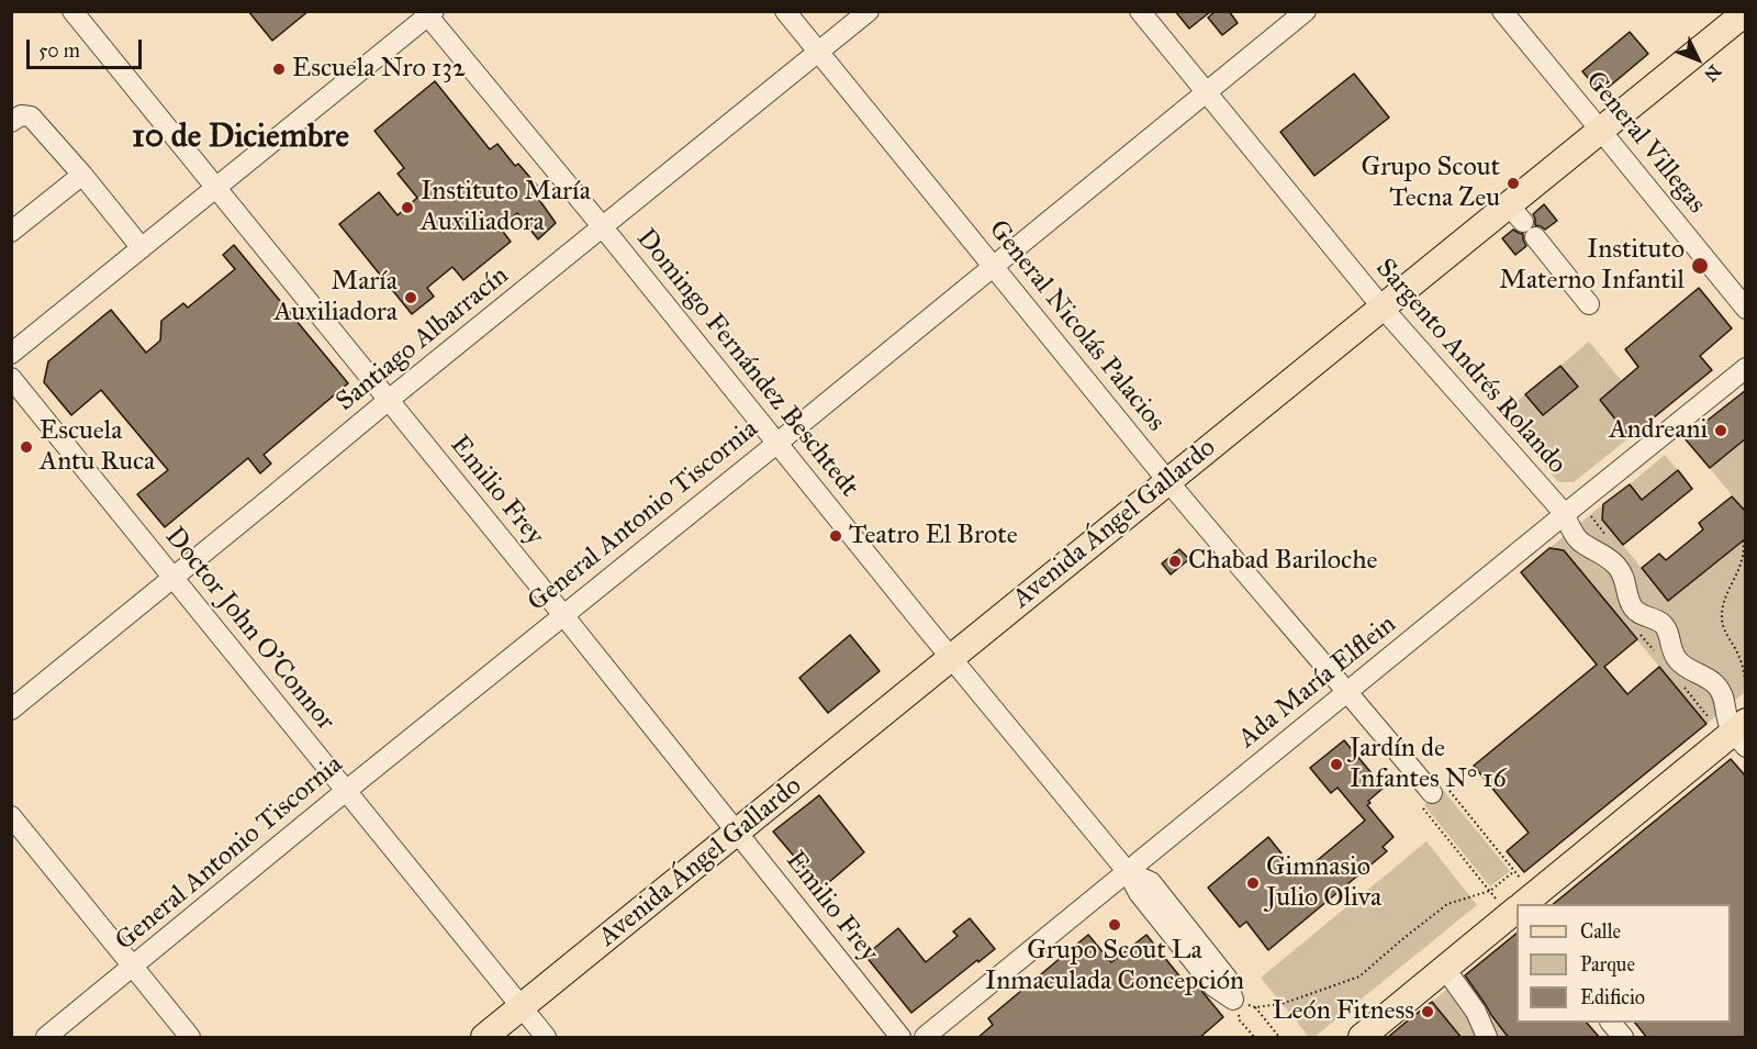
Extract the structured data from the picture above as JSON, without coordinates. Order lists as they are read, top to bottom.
{
  "streets": {
    "main road": ["Avenida Ángel Gallardo"],
    "street": [
      "General Villegas",
      "General Nicolás Palacios",
      "Santiago Albarracín",
      "Domingo Fernández Beschtedt",
      "Sargento Andrés Rolando",
      "Emilio Frey",
      "General Antonio Tiscornia",
      "Doctor John O'Connor",
      "Ada María Elflein"
    ]
  },
  "crossings": [
    ["General Villegas", "Avenida Ángel Gallardo"],
    ["General Nicolás Palacios", "Santiago Albarracín"],
    ["General Nicolás Palacios", "General Antonio Tiscornia"],
    ["General Nicolás Palacios", "Avenida Ángel Gallardo"],
    ["General Nicolás Palacios", "Ada María Elflein"],
    ["Santiago Albarracín", "Domingo Fernández Beschtedt"],
    ["Santiago Albarracín", "Emilio Frey"],
    ["Santiago Albarracín", "Doctor John O'Connor"],
    ["Domingo Fernández Beschtedt", "General Antonio Tiscornia"],
    ["Domingo Fernández Beschtedt", "Avenida Ángel Gallardo"],
    ["Domingo Fernández Beschtedt", "Ada María Elflein"],
    ["Sargento Andrés Rolando", "General Antonio Tiscornia"],
    ["Sargento Andrés Rolando", "Avenida Ángel Gallardo"],
    ["Sargento Andrés Rolando", "Ada María Elflein"],
    ["Emilio Frey", "General Antonio Tiscornia"],
    ["Emilio Frey", "Avenida Ángel Gallardo"],
    ["General Antonio Tiscornia", "Doctor John O'Connor"],
    ["Avenida Ángel Gallardo", "Doctor John O'Connor"]
  ],
  "districts": ["10 de Diciembre"],
  "places": [
    "Escuela Nro 132",
    "Grupo Scout Tecna Zeu",
    "Instituto María Auxiliadora",
    "Instituto Materno Infantil",
    "María Auxiliadora",
    "Andreani",
    "Escuela Antu Ruca",
    "Teatro El Brote",
    "Chabad Bariloche",
    "Jardín de Infantes N° 16",
    "Gimnasio Julio Oliva",
    "Grupo Scout La Inmaculada Concepción",
    "León Fitness"
  ],
  "legend": ["Calle", "Parque", "Edificio"],
  "scale_bar": "50 m",
  "north": "bottom right"
}
